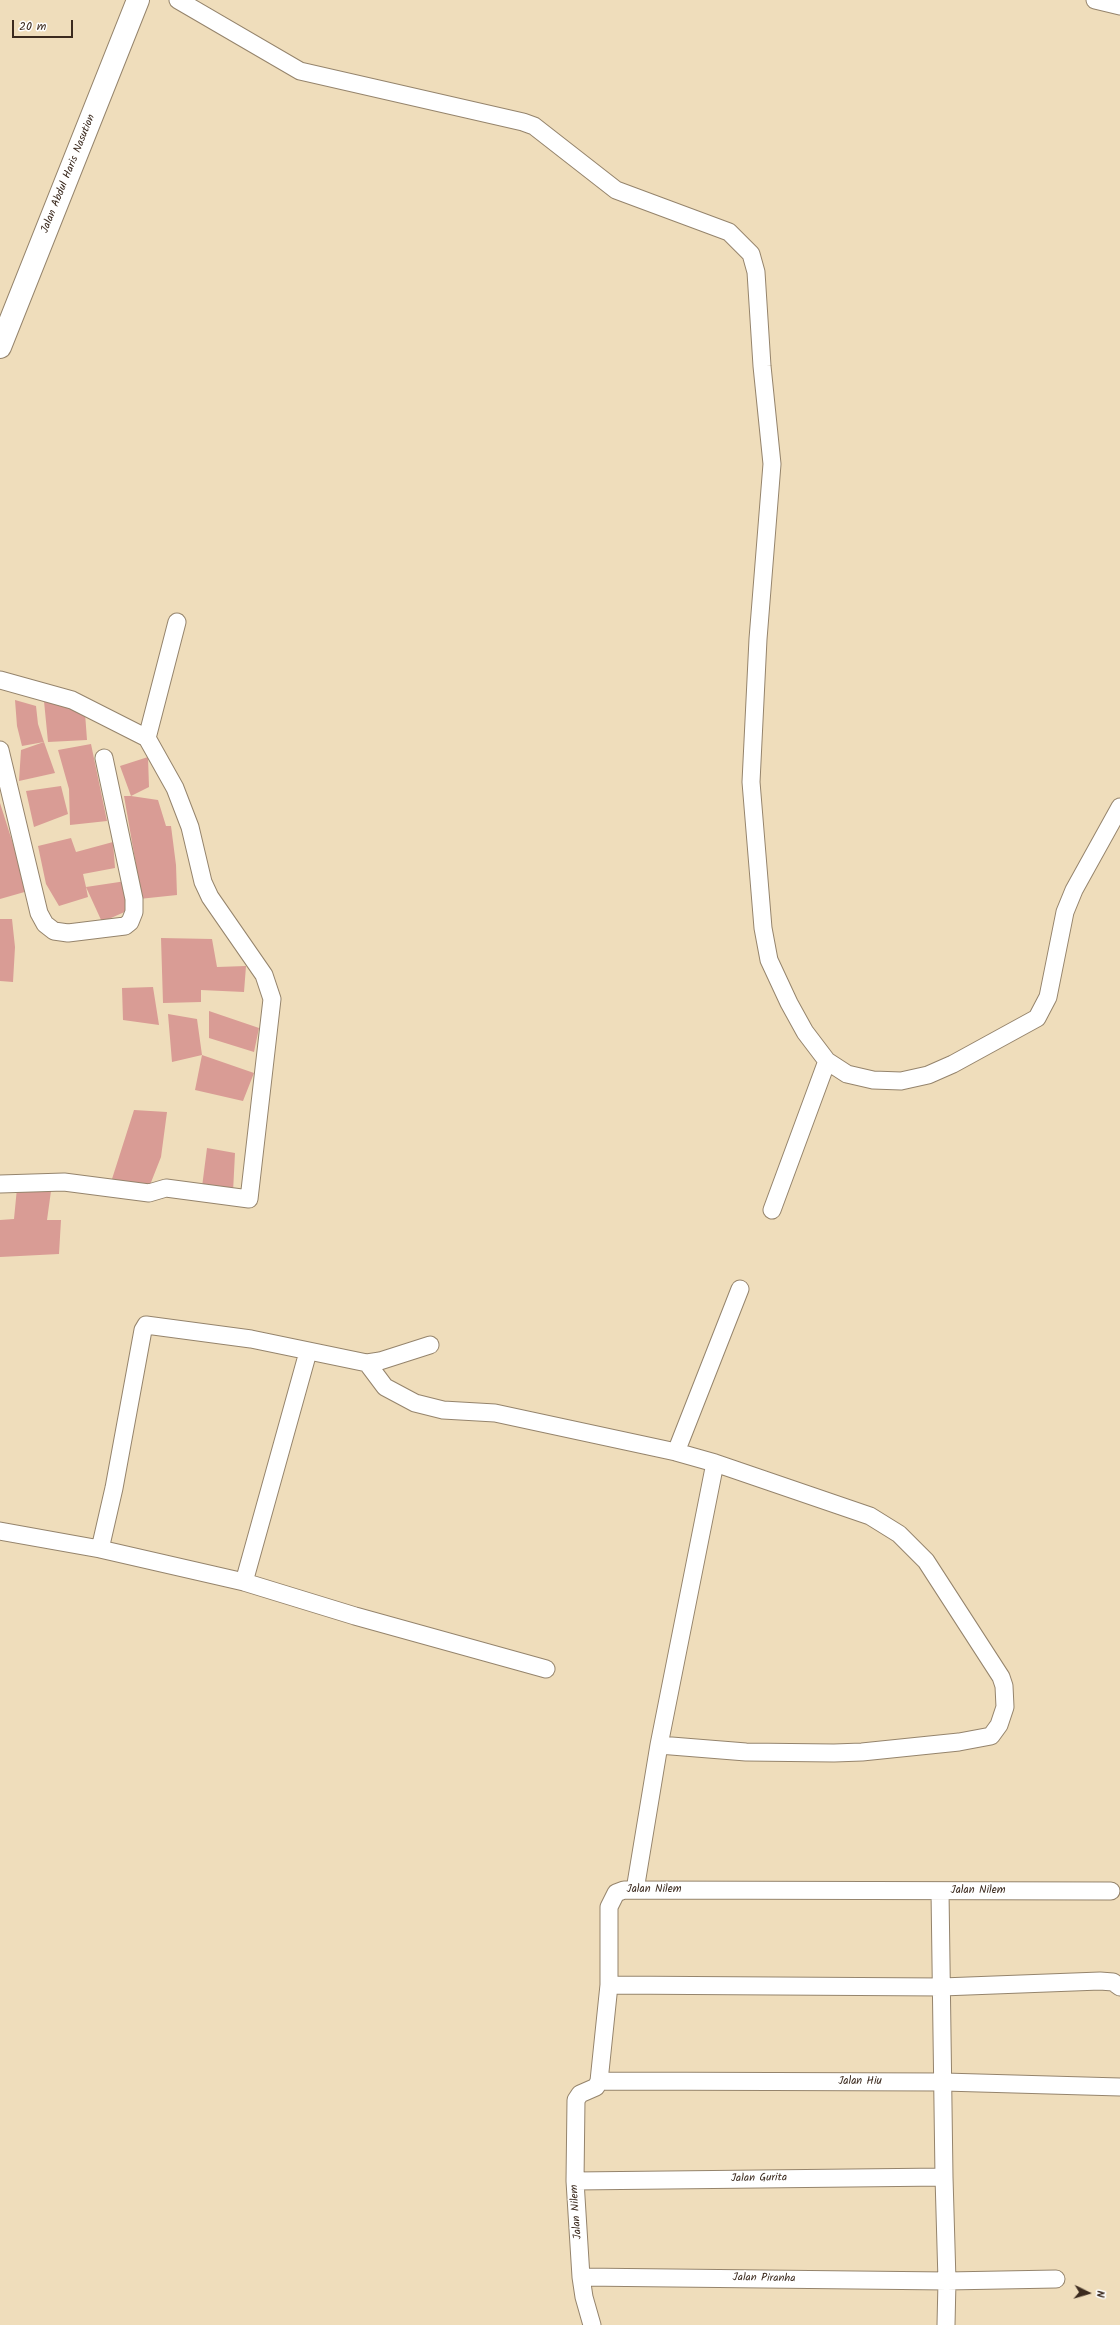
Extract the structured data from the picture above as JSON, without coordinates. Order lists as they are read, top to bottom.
{
  "streets": {
    "main road": ["Jalan Abdul Haris Nasution"],
    "street": [
      "Jalan Nilem",
      "Jalan Hiu",
      "Jalan Gurita",
      "Jalan Piranha"
    ]
  },
  "crossings": [
    ["Jalan Nilem", "Jalan Hiu"],
    ["Jalan Nilem", "Jalan Gurita"],
    ["Jalan Nilem", "Jalan Piranha"]
  ],
  "scale_bar": "20 m",
  "north": "right"
}
